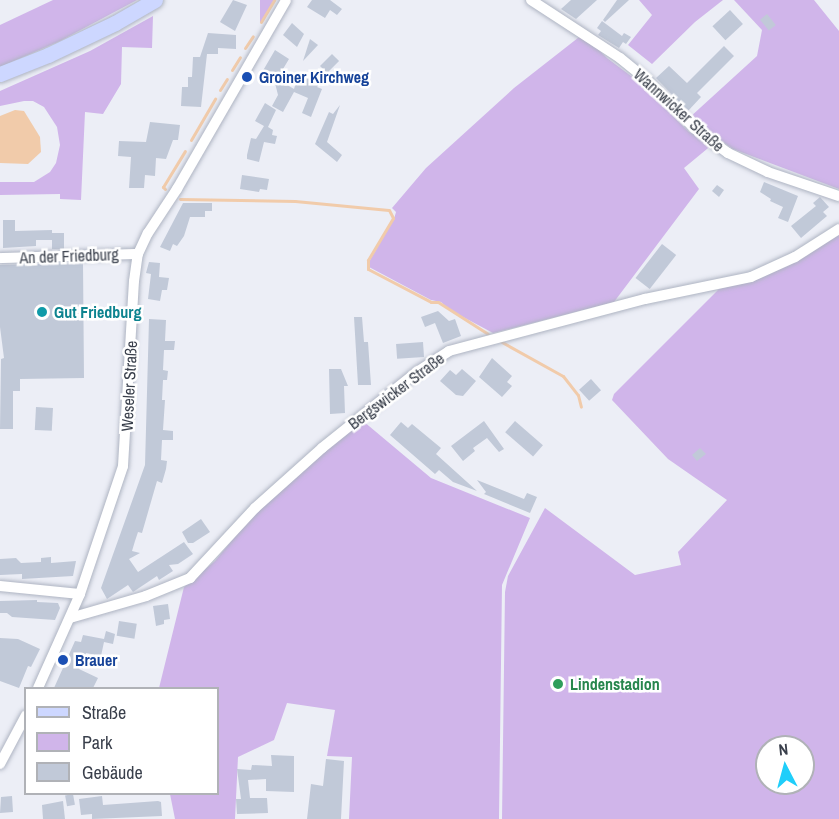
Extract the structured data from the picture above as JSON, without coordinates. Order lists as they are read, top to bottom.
{
  "streets": {
    "street": [
      "Wannwicker Straße",
      "An der Friedburg",
      "Weseler Straße",
      "Bergswicker Straße"
    ]
  },
  "crossings": [
    ["An der Friedburg", "Weseler Straße"],
    ["Weseler Straße", "Bergswicker Straße"]
  ],
  "places": [
    "Groiner Kirchweg",
    "Gut Friedburg",
    "Brauer",
    "Lindenstadion"
  ],
  "legend": ["Straße", "Park", "Gebäude"],
  "north": "top"
}
